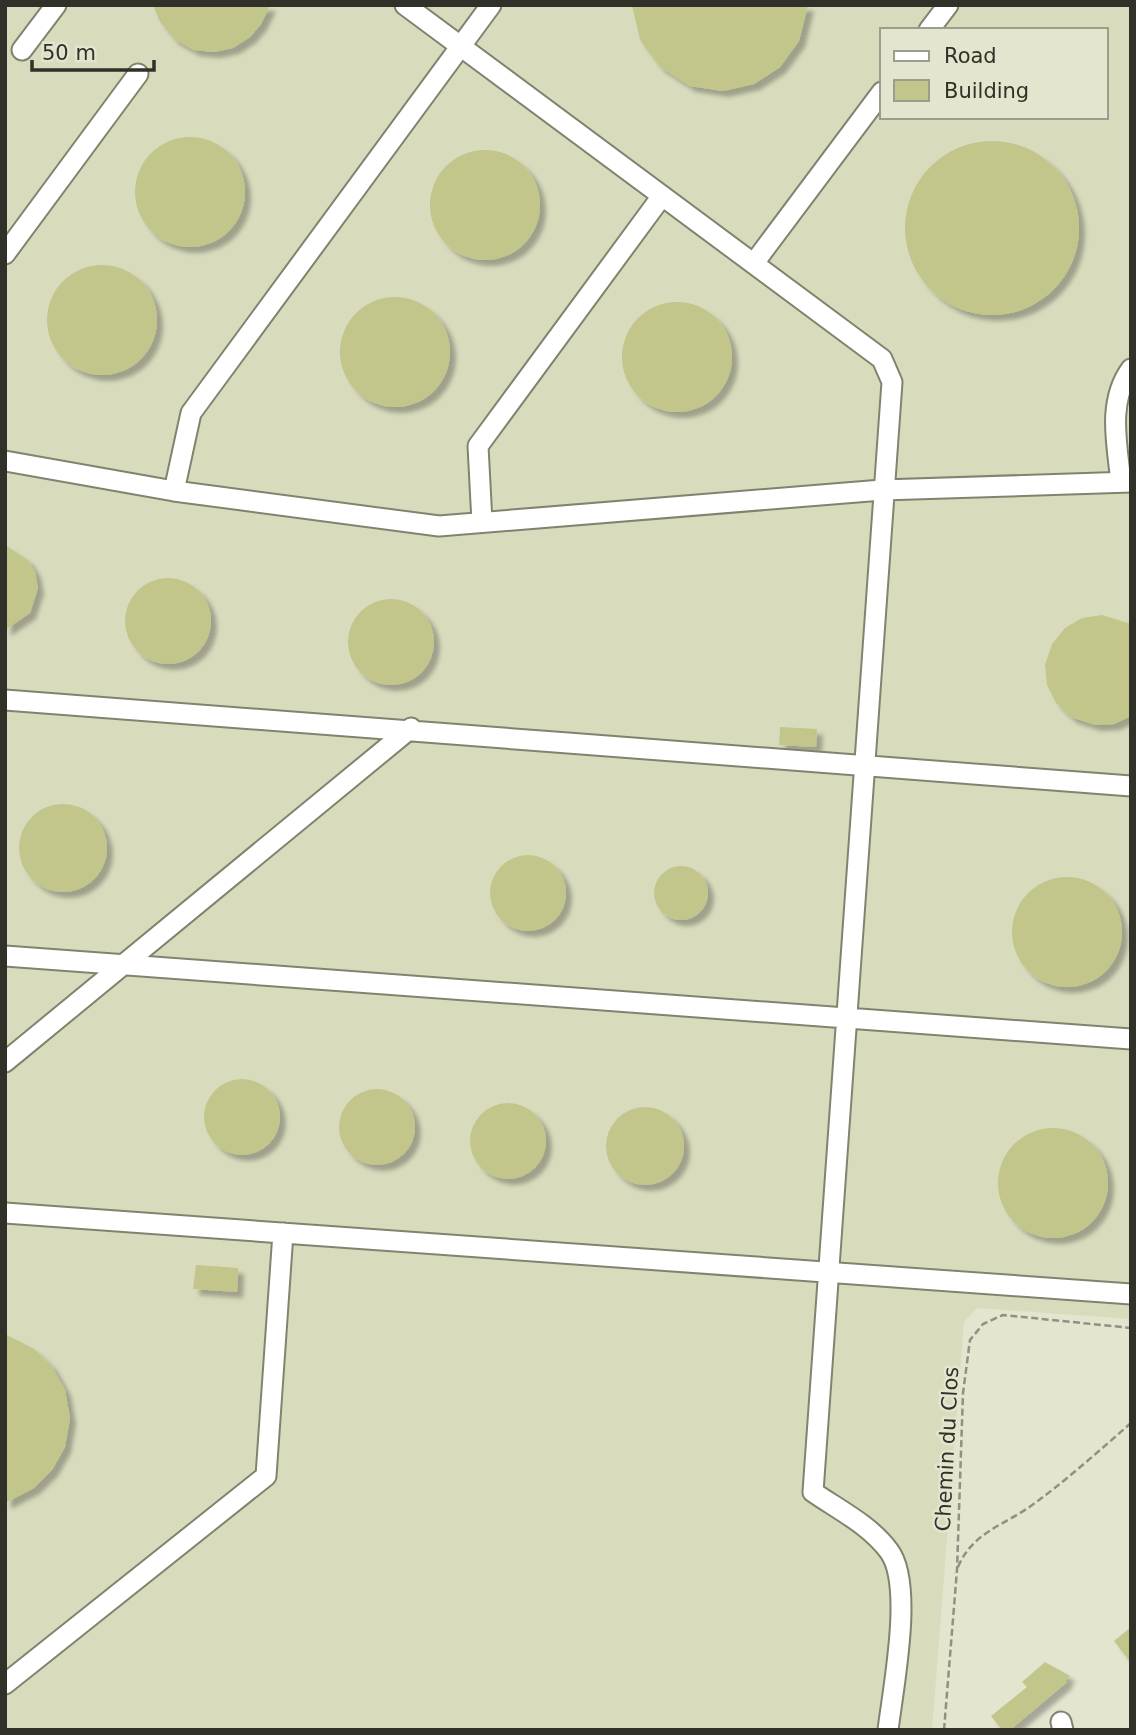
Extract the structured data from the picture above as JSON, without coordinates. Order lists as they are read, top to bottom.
{
  "streets": {
    "path": ["Chemin du Clos"]
  },
  "legend": ["Road", "Building"],
  "scale_bar": "50 m"
}
